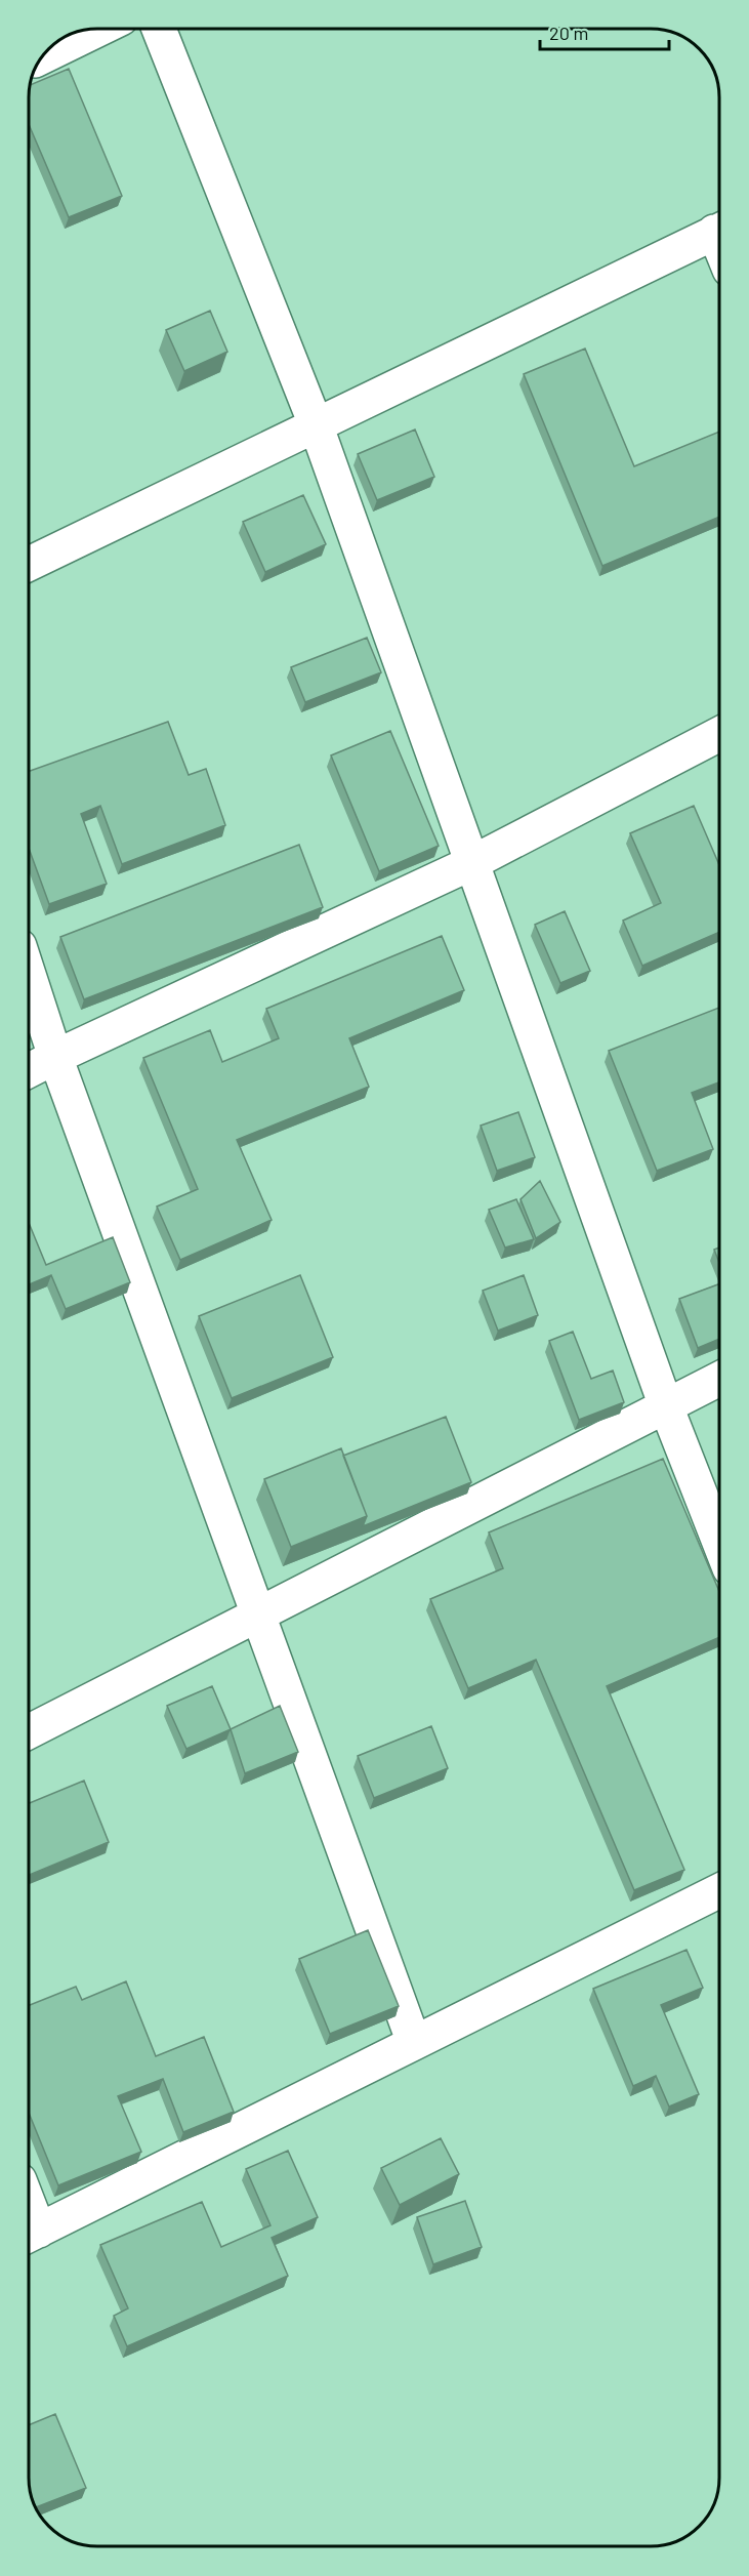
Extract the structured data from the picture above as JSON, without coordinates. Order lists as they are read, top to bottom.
{
  "scale_bar": "20 m"
}
